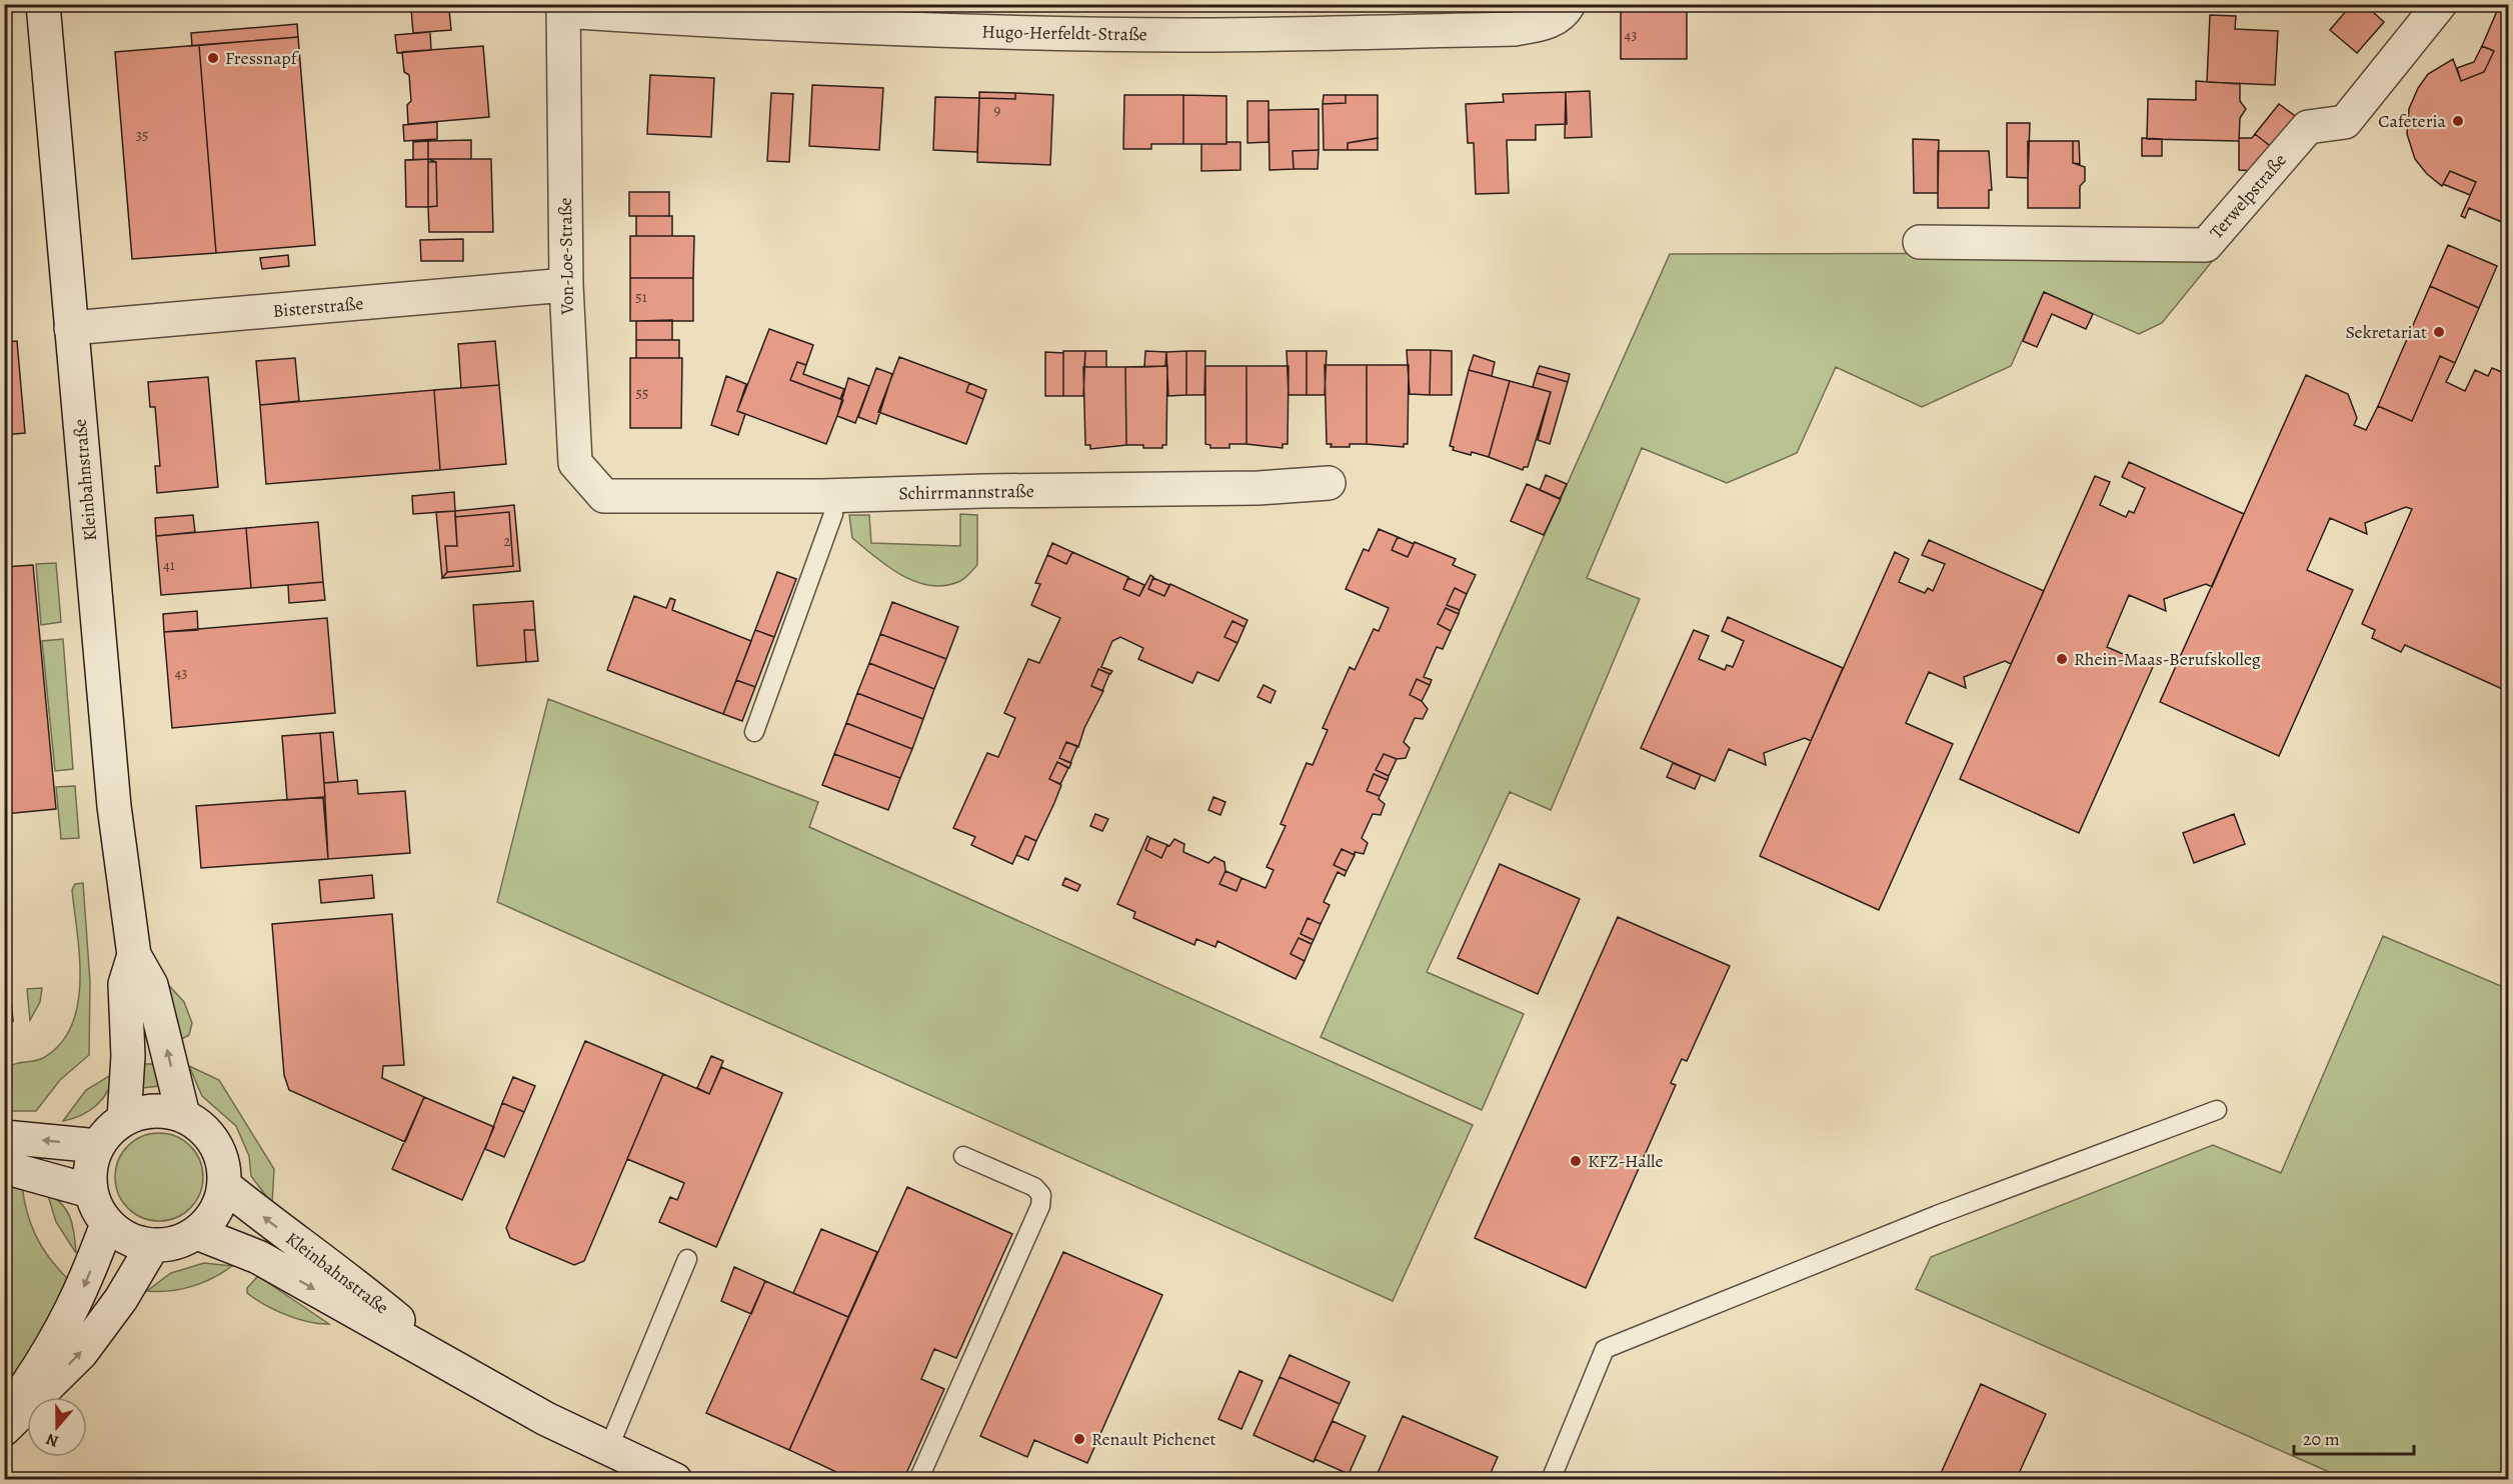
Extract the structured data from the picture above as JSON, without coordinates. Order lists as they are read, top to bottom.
{
  "streets": {
    "street": [
      "Hugo-Herfeldt-Straße",
      "Terwelpstraße",
      "Von-Loe-Straße",
      "Bisterstraße",
      "Kleinbahnstraße",
      "Schirrmannstraße"
    ]
  },
  "crossings": [
    ["Hugo-Herfeldt-Straße", "Von-Loe-Straße"],
    ["Von-Loe-Straße", "Bisterstraße"],
    ["Von-Loe-Straße", "Schirrmannstraße"],
    ["Bisterstraße", "Kleinbahnstraße"]
  ],
  "places": [
    "Fressnapf",
    "Cafeteria",
    "Sekretariat",
    "Rhein-Maas-Berufskolleg",
    "KFZ-Halle",
    "Renault Pichenet"
  ],
  "house_numbers": [
    "43",
    "9",
    "35",
    "51",
    "55",
    "2",
    "41",
    "43"
  ],
  "scale_bar": "20 m",
  "north": "bottom"
}
